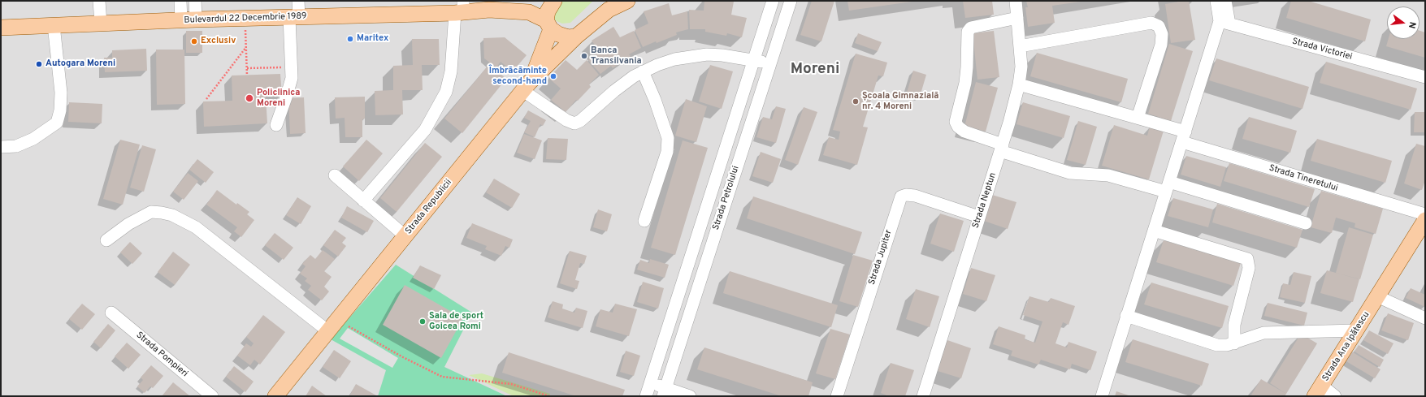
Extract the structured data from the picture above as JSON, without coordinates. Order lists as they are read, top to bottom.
{
  "streets": {
    "main road": ["Bulevardul 22 Decembrie 1989", "Strada Republicii", "Strada Ana Ipătescu"],
    "street": [
      "Strada Victoriei",
      "Strada Tineretului",
      "Strada Petrolului",
      "Strada Neptun",
      "Strada Jupiter",
      "Strada Pompieri"
    ]
  },
  "crossings": [
    ["Bulevardul 22 Decembrie 1989", "Strada Republicii"],
    ["Strada Tineretului", "Strada Neptun"],
    ["Strada Neptun", "Strada Jupiter"]
  ],
  "districts": ["Moreni"],
  "places": [
    "Maritex",
    "Exclusiv",
    "Banca Transilvania",
    "Autogara Moreni",
    "Îmbrăcăminte second-hand",
    "Policlinica Moreni",
    "Școala Gimnazială nr. 4 Moreni",
    "Sala de sport Goicea Romi"
  ],
  "north": "right"
}
